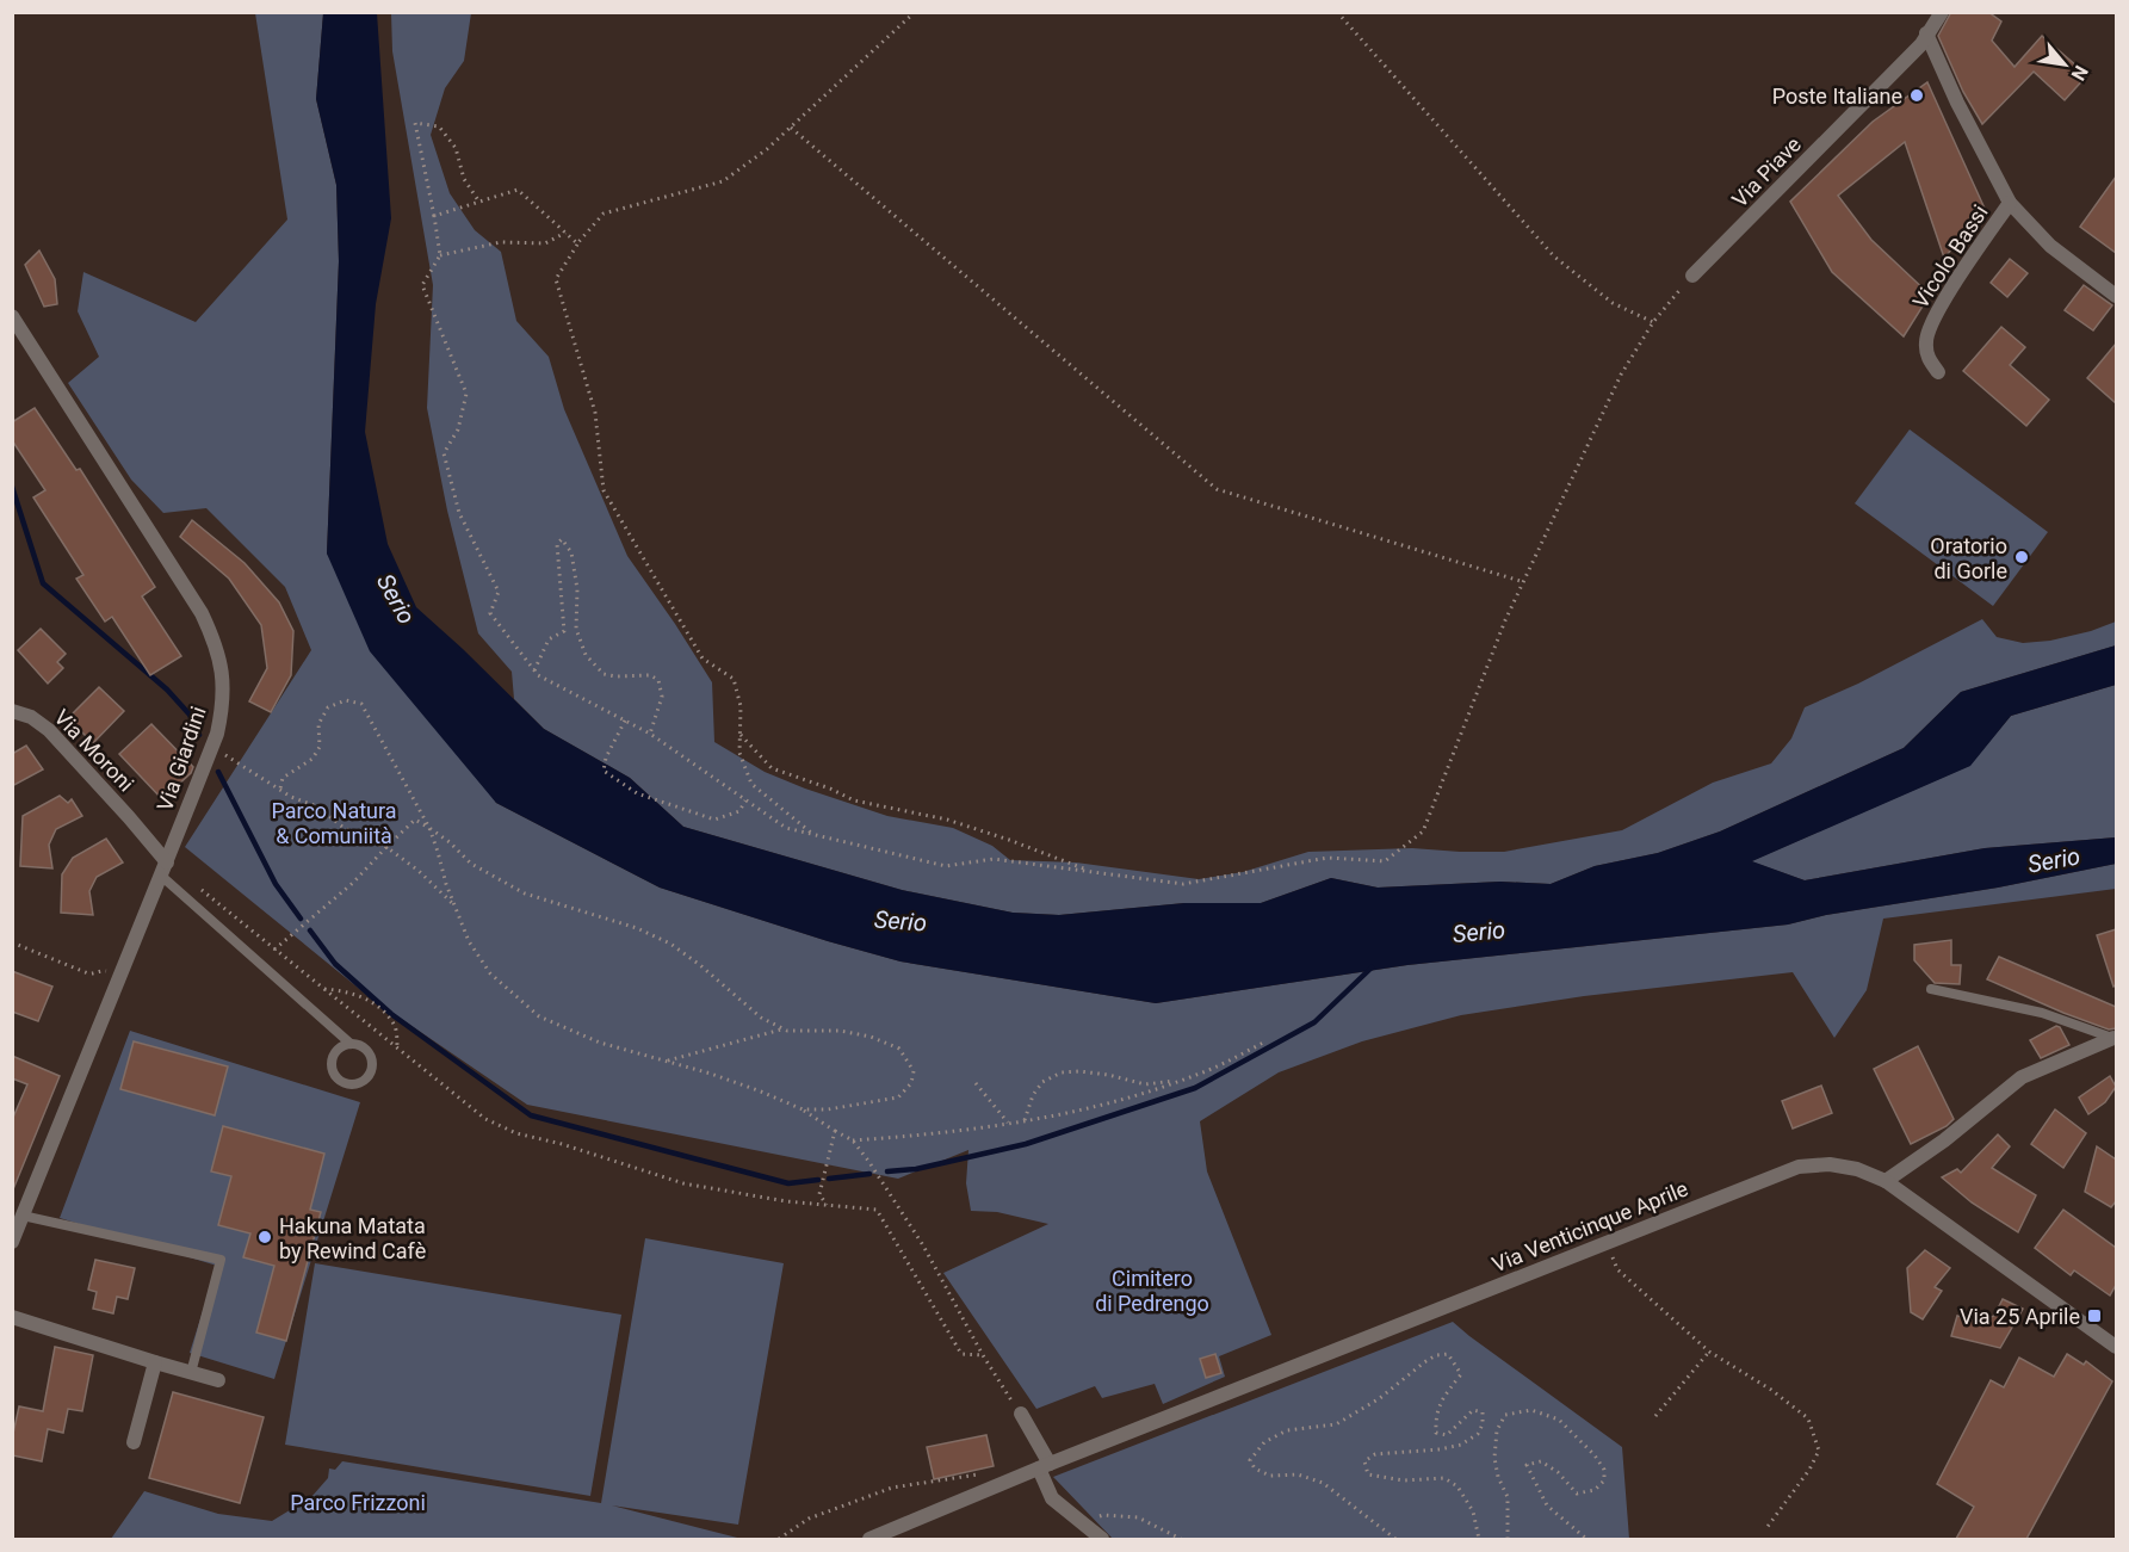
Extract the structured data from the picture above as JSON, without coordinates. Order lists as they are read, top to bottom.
{
  "streets": {
    "street": [
      "Via Piave",
      "Vicolo Bassi",
      "Via Moroni",
      "Via Giardini",
      "Via Venticinque Aprile"
    ]
  },
  "crossings": [
    ["Via Moroni", "Via Giardini"]
  ],
  "water": ["Serio"],
  "parks": ["Parco Natura & Comuniità", "Cimitero di Pedrengo", "Parco Frizzoni"],
  "places": {
    "other": ["Poste Italiane", "Oratorio di Gorle", "Hakuna Matata by Rewind Cafè"],
    "transit": ["Via 25 Aprile"]
  },
  "north": "bottom right"
}
